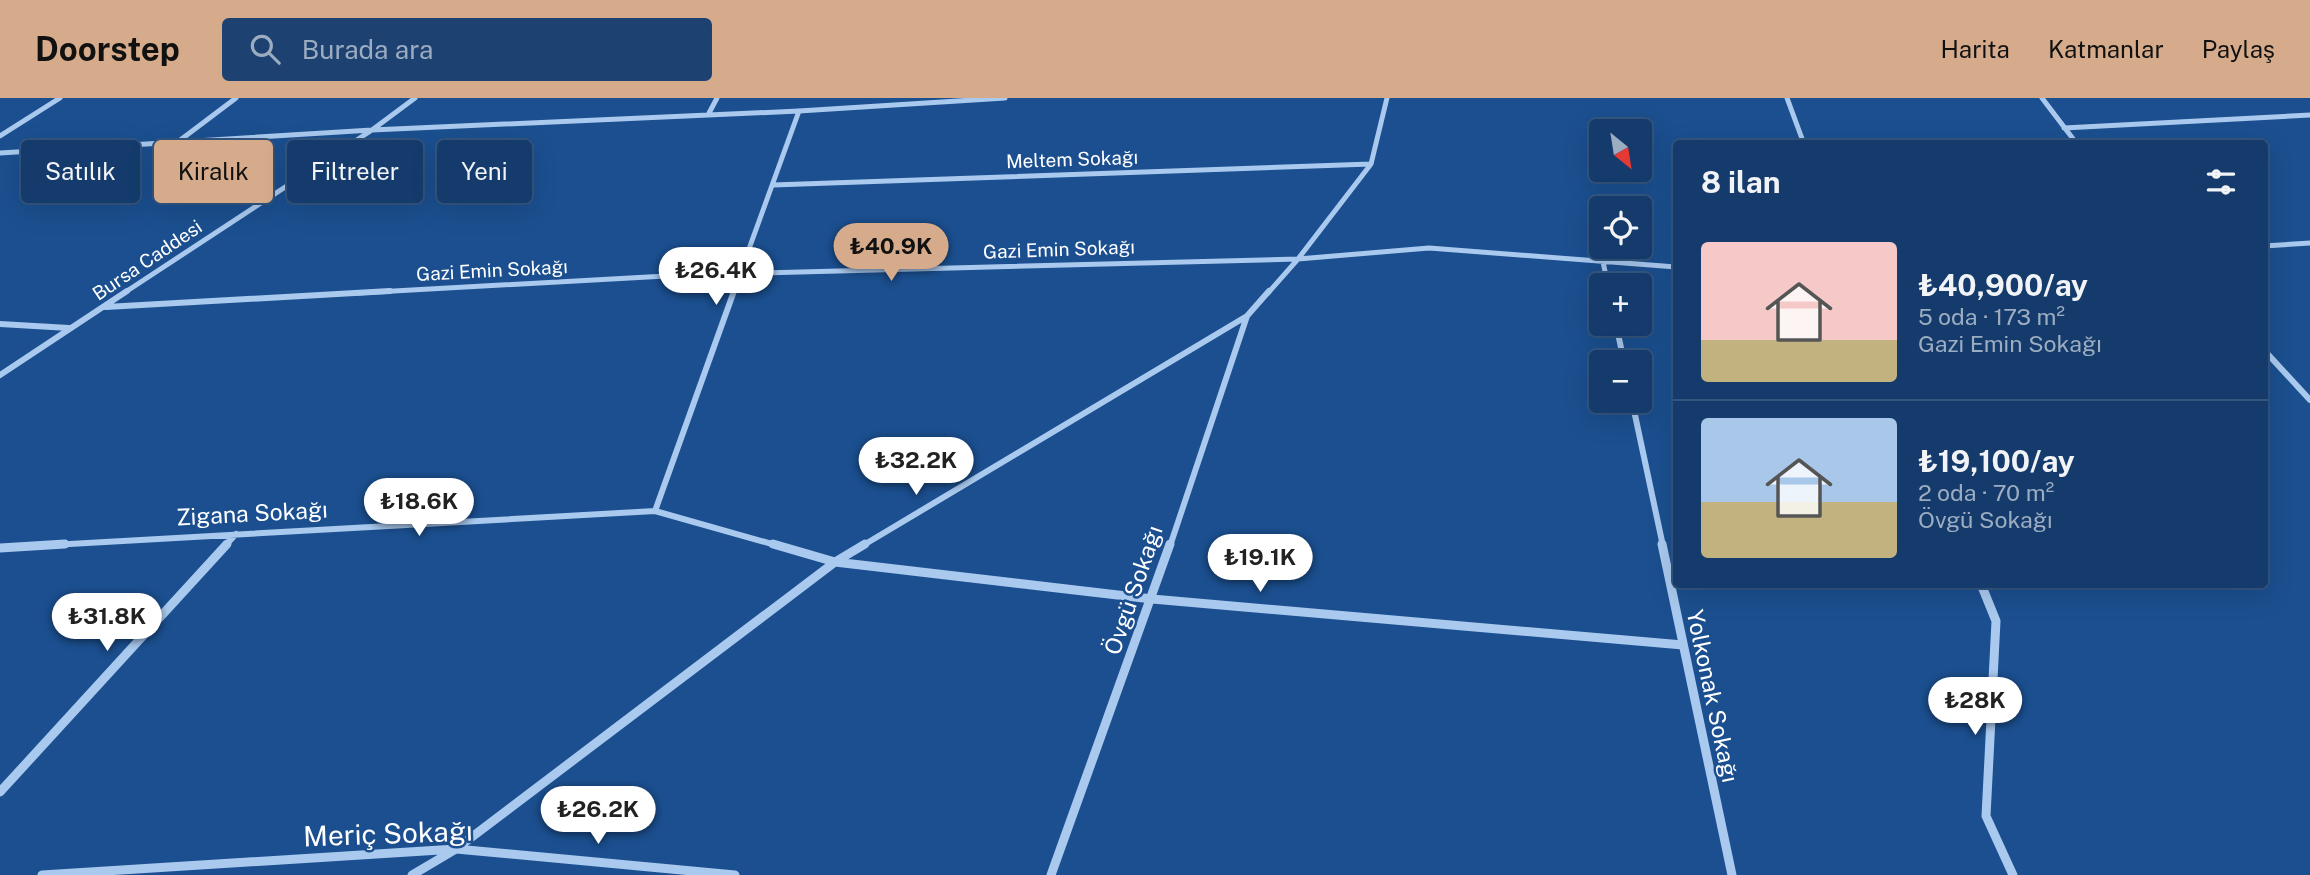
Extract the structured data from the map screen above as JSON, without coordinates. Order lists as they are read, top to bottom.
{
  "streets": {
    "street": [
      "Meltem Sokağı",
      "Gazi Emin Sokağı",
      "Bursa Caddesi",
      "Zigana Sokağı",
      "Övgü Sokağı",
      "Yolkonak Sokağı",
      "Meriç Sokağı"
    ]
  },
  "crossings": [
    ["Gazi Emin Sokağı", "Bursa Caddesi"],
    ["Zigana Sokağı", "Övgü Sokağı"],
    ["Zigana Sokağı", "Yolkonak Sokağı"]
  ],
  "north": "bottom right",
  "page": {
    "header": "Doorstep",
    "search": "Burada ara",
    "nav": ["Harita", "Katmanlar", "Paylaş"],
    "map_buttons": ["+", "−"],
    "chip": [
      "Satılık",
      "Kiralık",
      "Filtreler",
      "Yeni"
    ],
    "heading": "8 ilan",
    "price": [
      "₺40.9K",
      "₺26.4K",
      "₺32.2K",
      "₺18.6K",
      "₺19.1K",
      "₺31.8K",
      "₺28K",
      "₺26.2K"
    ],
    "list": [
      {
        "name": "₺40,900/ay",
        "note": "5 oda · 173 m² · Gazi Emin Sokağı"
      },
      {
        "name": "₺19,100/ay",
        "note": "2 oda · 70 m² · Övgü Sokağı"
      }
    ]
  }
}
